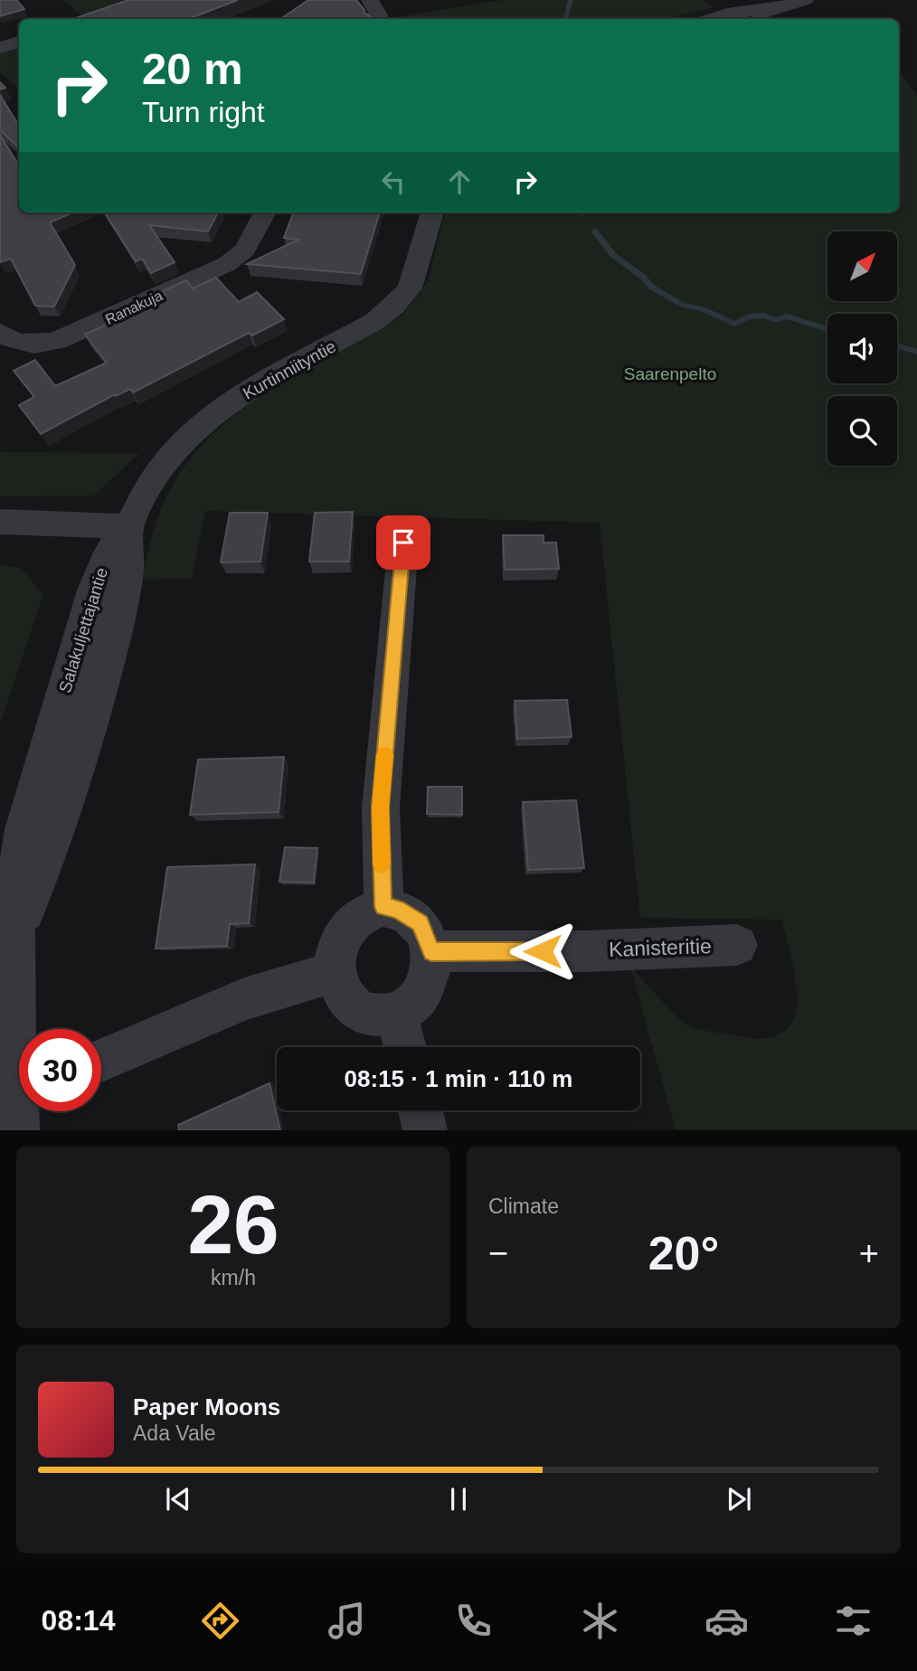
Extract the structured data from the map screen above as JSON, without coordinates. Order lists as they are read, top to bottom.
{
  "streets": {
    "street": [
      "Ranakuja",
      "Kurtinniityntie",
      "Salakuljettajantie",
      "Kanisteritie"
    ]
  },
  "crossings": [
    ["Kurtinniityntie", "Salakuljettajantie"]
  ],
  "parks": ["Saarenpelto"],
  "north": "top right",
  "page": {
    "turn": ["20 m", "Turn right"],
    "limit": "30",
    "trip": "08:15 · 1 min · 110 m",
    "tile": [
      ["26", "km/h"],
      "Climate"
    ],
    "heat": ["−", "20°", "+"],
    "song": ["Paper Moons", "Ada Vale"],
    "tabs": "08:14"
  }
}
